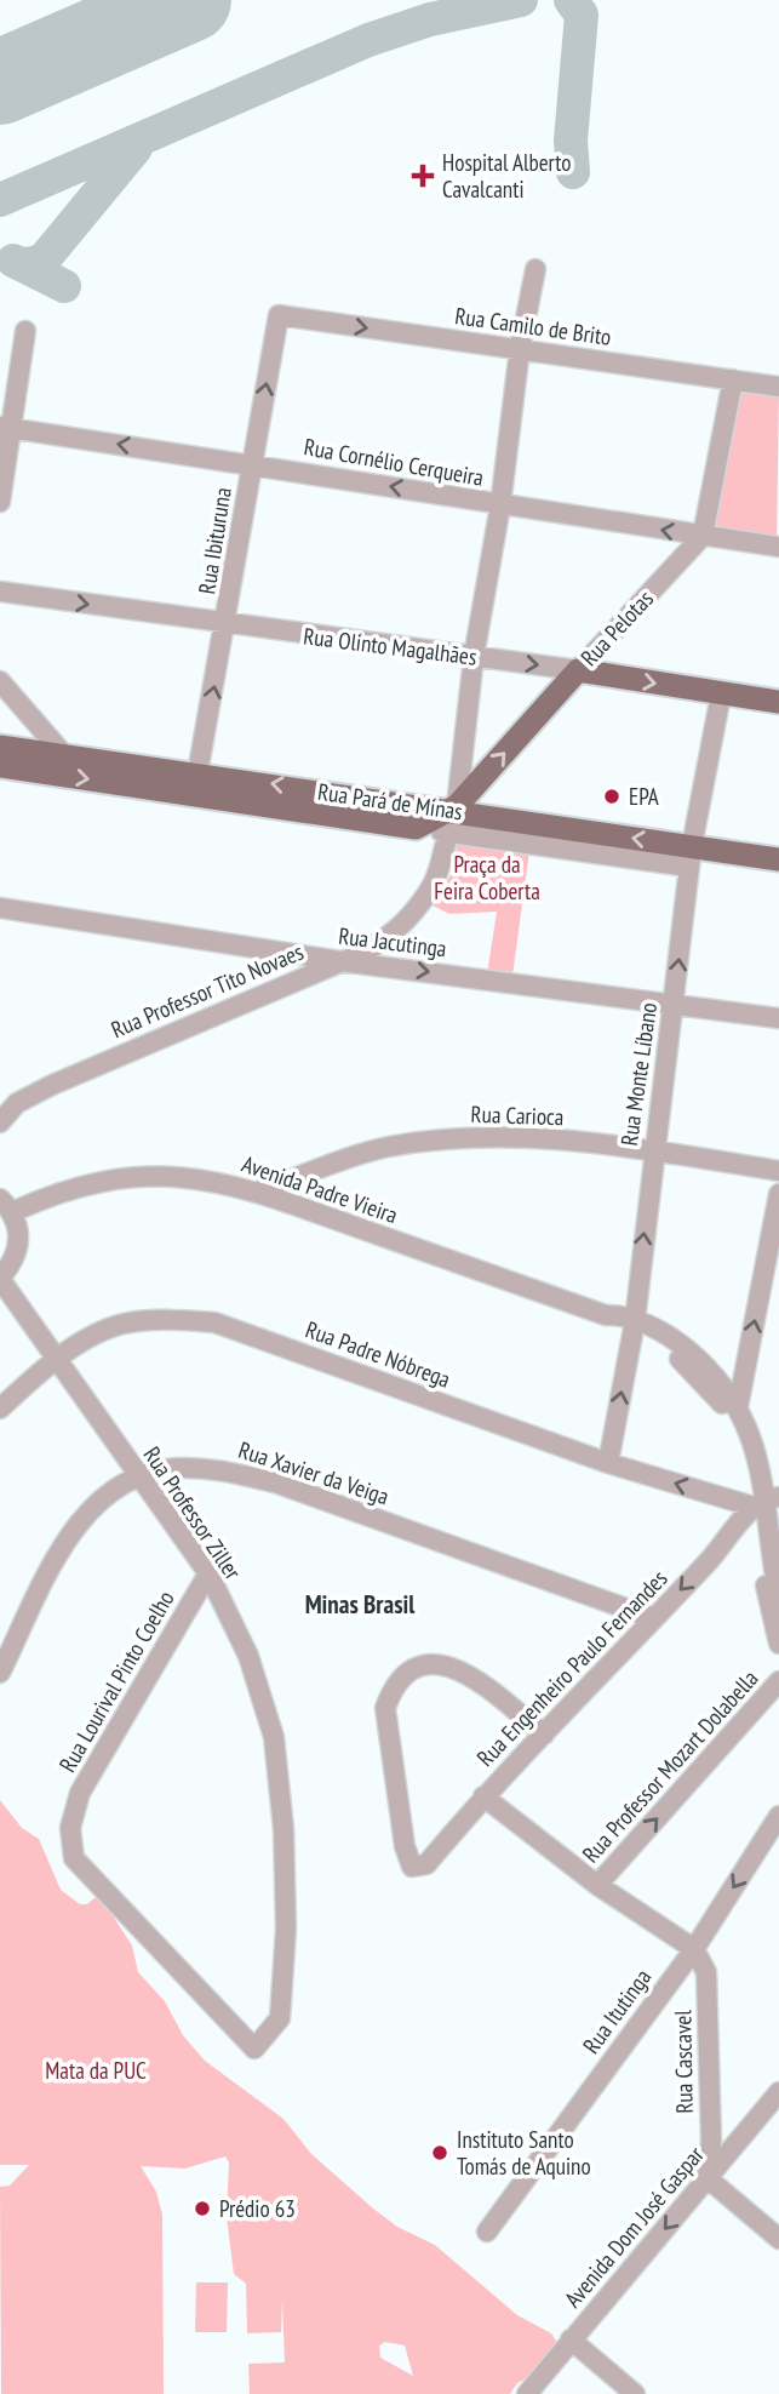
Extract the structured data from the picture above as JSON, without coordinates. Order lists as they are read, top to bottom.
{
  "streets": {
    "main road": ["Rua Pelotas", "Rua Olinto Magalhães", "Rua Pará de Minas"],
    "street": [
      "Rua Camilo de Brito",
      "Rua Cornélio Cerqueira",
      "Rua Ibituruna",
      "Rua Jacutinga",
      "Rua Professor Tito Novaes",
      "Rua Monte Líbano",
      "Rua Carioca",
      "Avenida Padre Vieira",
      "Rua Padre Nóbrega",
      "Rua Xavier da Veiga",
      "Rua Professor Ziller",
      "Rua Engenheiro Paulo Fernandes",
      "Rua Lourival Pinto Coelho",
      "Rua Professor Mozart Dolabella",
      "Rua Itutinga",
      "Rua Cascavel",
      "Avenida Dom José Gaspar"
    ]
  },
  "crossings": [
    ["Rua Camilo de Brito", "Rua Ibituruna"],
    ["Rua Camilo de Brito", "Rua Professor Tito Novaes"],
    ["Rua Cornélio Cerqueira", "Rua Ibituruna"],
    ["Rua Cornélio Cerqueira", "Rua Pelotas"],
    ["Rua Cornélio Cerqueira", "Rua Professor Tito Novaes"],
    ["Rua Ibituruna", "Rua Olinto Magalhães"],
    ["Rua Ibituruna", "Rua Pará de Minas"],
    ["Rua Pelotas", "Rua Olinto Magalhães"],
    ["Rua Pelotas", "Rua Pará de Minas"],
    ["Rua Pelotas", "Rua Professor Tito Novaes"],
    ["Rua Olinto Magalhães", "Rua Professor Tito Novaes"],
    ["Rua Olinto Magalhães", "Rua Monte Líbano"],
    ["Rua Pará de Minas", "Rua Professor Tito Novaes"],
    ["Rua Pará de Minas", "Rua Monte Líbano"],
    ["Rua Jacutinga", "Rua Professor Tito Novaes"],
    ["Rua Jacutinga", "Rua Monte Líbano"],
    ["Rua Monte Líbano", "Rua Carioca"],
    ["Rua Monte Líbano", "Avenida Padre Vieira"],
    ["Rua Monte Líbano", "Rua Padre Nóbrega"],
    ["Rua Carioca", "Avenida Padre Vieira"],
    ["Rua Padre Nóbrega", "Rua Professor Ziller"],
    ["Rua Padre Nóbrega", "Rua Engenheiro Paulo Fernandes"],
    ["Rua Xavier da Veiga", "Rua Professor Ziller"],
    ["Rua Xavier da Veiga", "Rua Engenheiro Paulo Fernandes"],
    ["Rua Professor Ziller", "Rua Lourival Pinto Coelho"],
    ["Rua Itutinga", "Rua Cascavel"],
    ["Rua Cascavel", "Avenida Dom José Gaspar"]
  ],
  "one_way": [
    "Rua Camilo de Brito",
    "Rua Cornélio Cerqueira",
    "Rua Ibituruna",
    "Rua Pelotas",
    "Rua Olinto Magalhães",
    "Rua Jacutinga",
    "Rua Professor Mozart Dolabella",
    "Avenida Dom José Gaspar"
  ],
  "districts": ["Minas Brasil"],
  "parks": ["Praça da Feira Coberta", "Mata da PUC"],
  "places": {
    "health": ["Hospital Alberto Cavalcanti"],
    "other": ["EPA", "Instituto Santo Tomás de Aquino", "Prédio 63"]
  }
}
